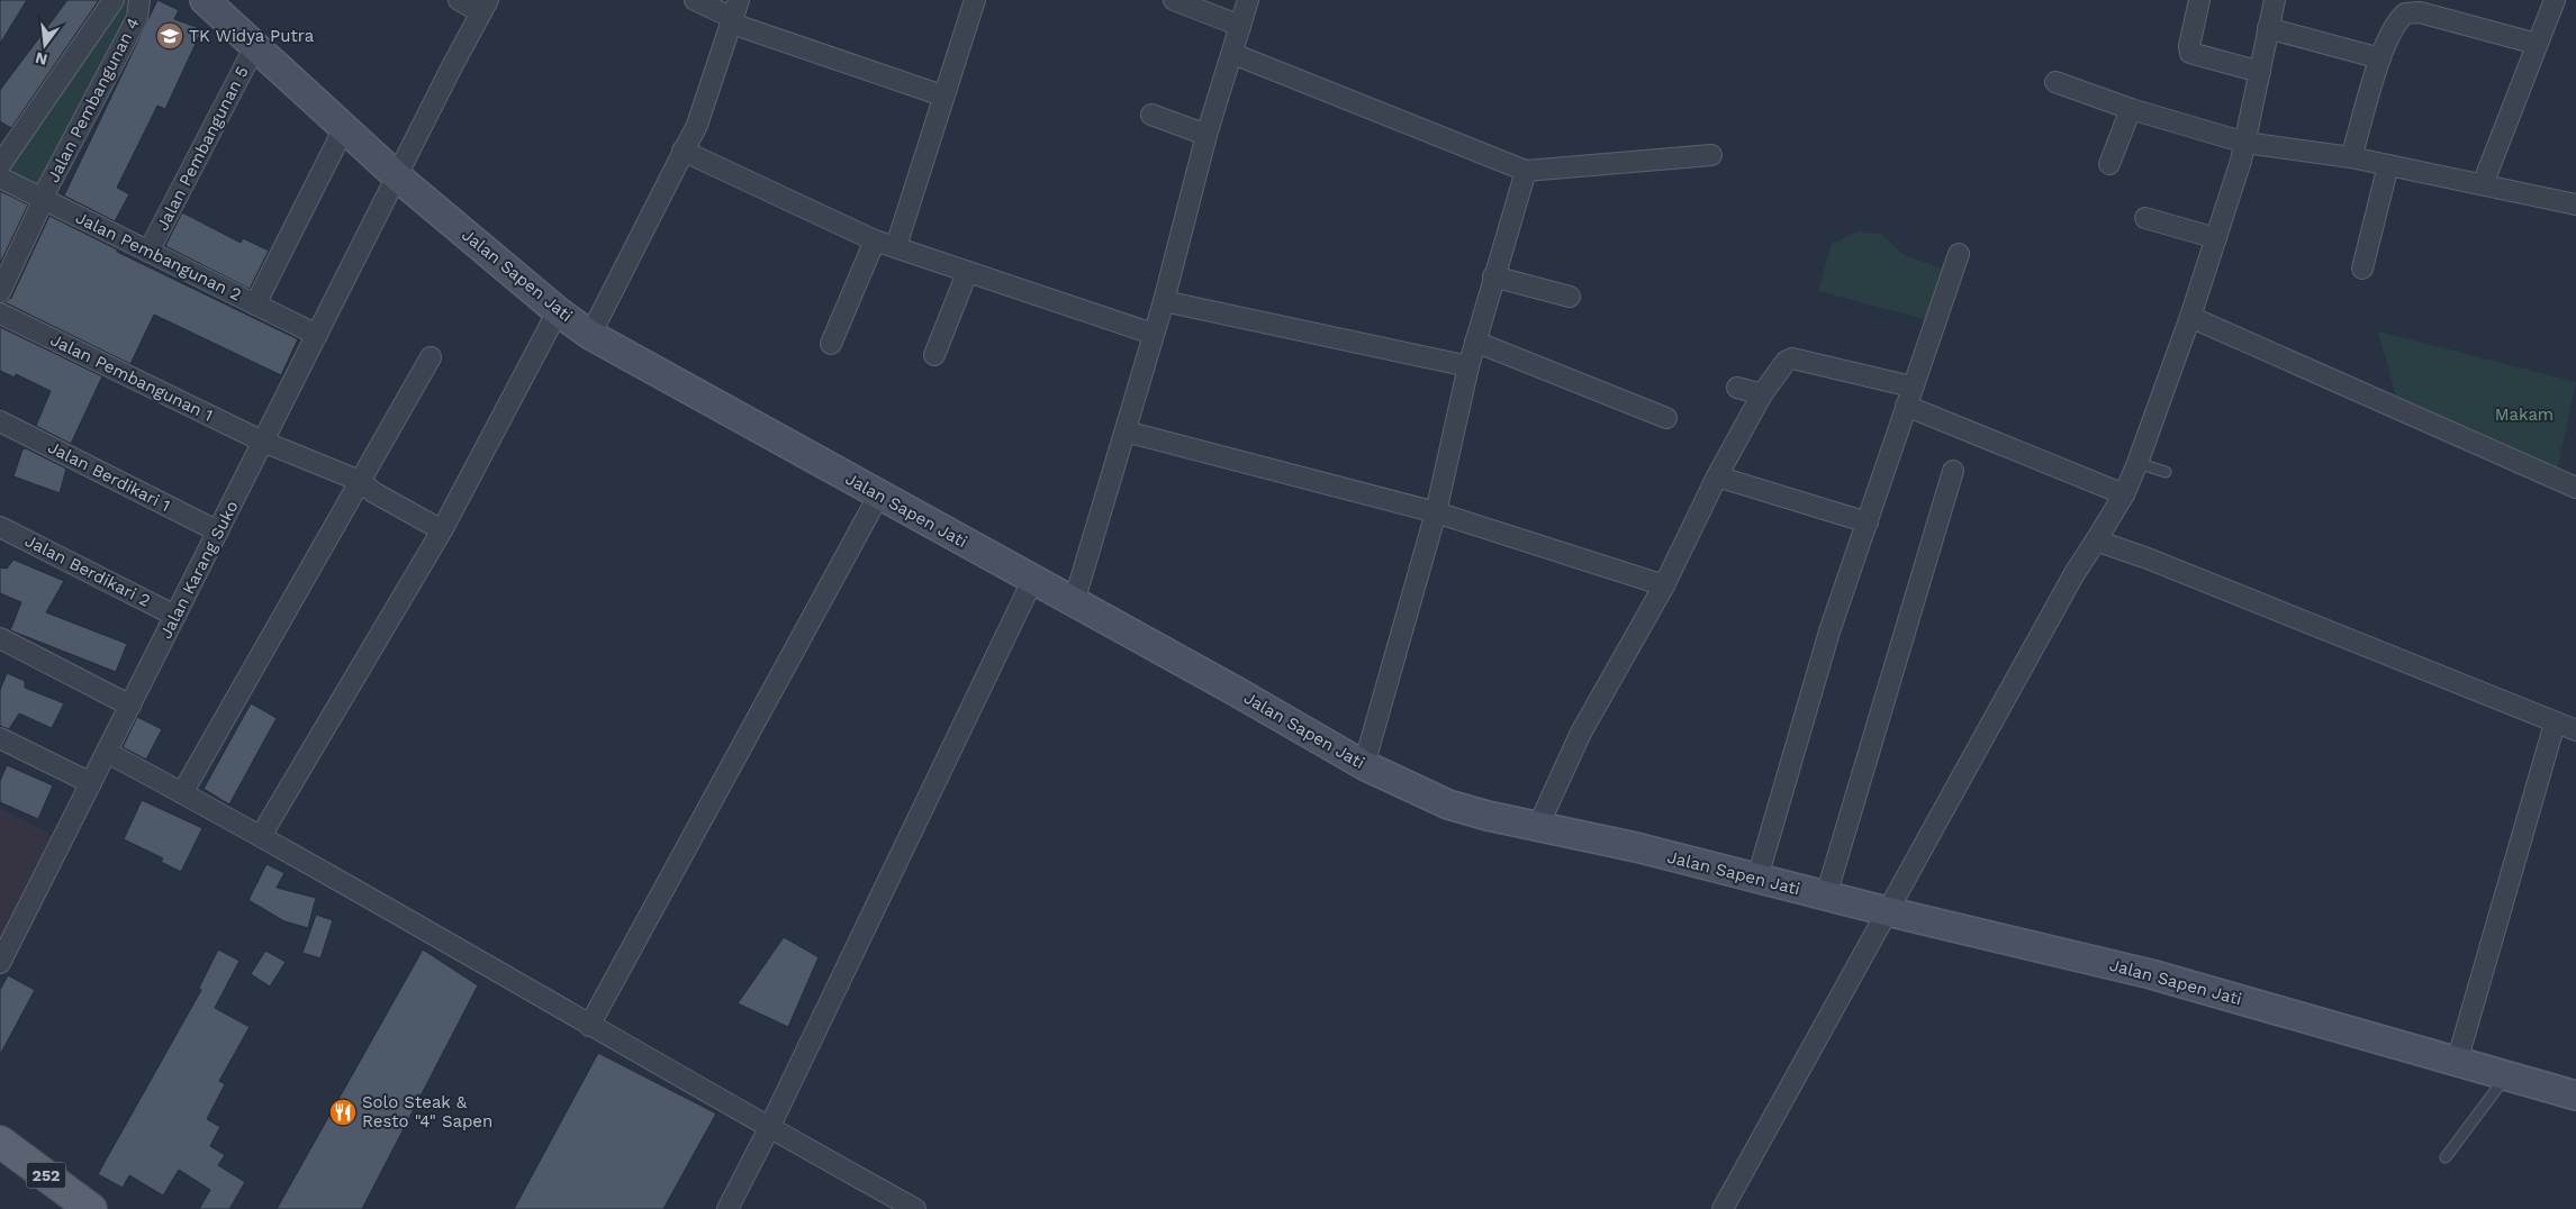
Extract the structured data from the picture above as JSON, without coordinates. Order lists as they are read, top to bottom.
{
  "streets": {
    "main road": ["252"],
    "street": [
      "Jalan Pembangunan 4",
      "Jalan Pembangunan 5",
      "Jalan Pembangunan 2",
      "Jalan Sapen Jati",
      "Jalan Pembangunan 1",
      "Jalan Berdikari 1",
      "Jalan Karang Suko",
      "Jalan Berdikari 2"
    ]
  },
  "crossings": [
    ["Jalan Pembangunan 4", "Jalan Pembangunan 2"],
    ["Jalan Pembangunan 5", "Jalan Pembangunan 2"],
    ["Jalan Pembangunan 5", "Jalan Sapen Jati"],
    ["Jalan Pembangunan 2", "Jalan Karang Suko"],
    ["Jalan Sapen Jati", "Jalan Karang Suko"],
    ["Jalan Pembangunan 1", "Jalan Karang Suko"],
    ["Jalan Berdikari 1", "Jalan Karang Suko"],
    ["Jalan Karang Suko", "Jalan Berdikari 2"]
  ],
  "parks": ["Makam"],
  "places": {
    "school or university": ["TK Widya Putra"],
    "restaurant": ["Solo Steak & Resto \"4\" Sapen"]
  },
  "north": "bottom"
}
